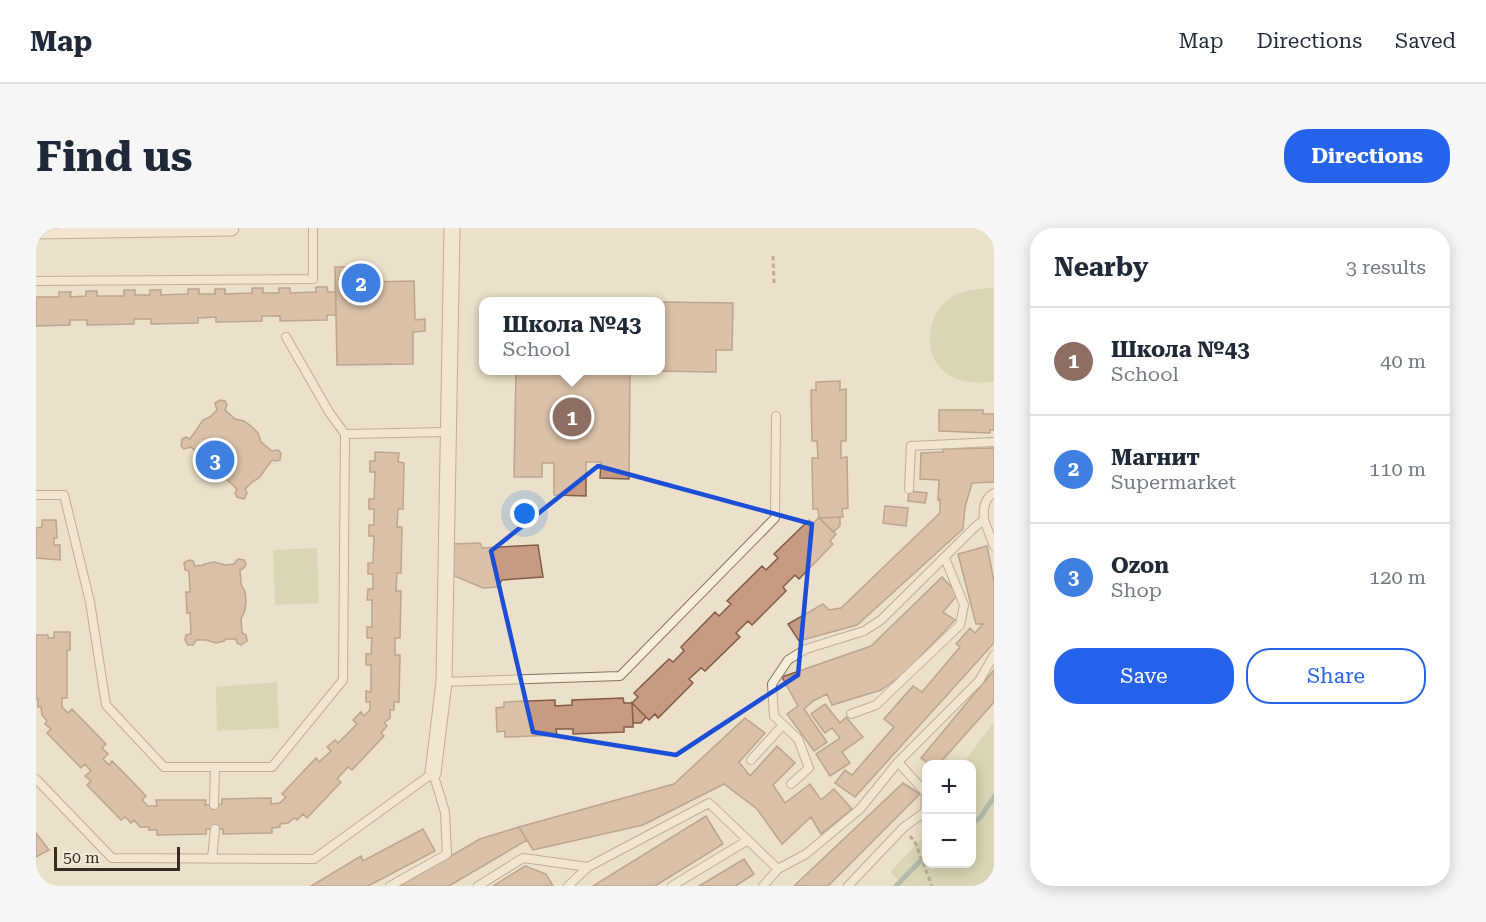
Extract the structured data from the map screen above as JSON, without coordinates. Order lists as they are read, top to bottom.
{
  "scale_bar": "50 m",
  "page": {
    "header": "Map",
    "nav": ["Map", "Directions", "Saved"],
    "buttons": [
      "Directions",
      ["Save", "Share"]
    ],
    "title": "Find us",
    "heading": ["Nearby", "3 results"],
    "pins": ["2", "1", "3"],
    "popup": ["Школа №43", "School"],
    "list": [
      {
        "mark": "1",
        "name": "Школа №43",
        "note": "School",
        "value": "40 m"
      },
      {
        "mark": "2",
        "name": "Магнит",
        "note": "Supermarket",
        "value": "110 m"
      },
      {
        "mark": "3",
        "name": "Ozon",
        "note": "Shop",
        "value": "120 m"
      }
    ],
    "map_buttons": ["+", "−"],
    "scale": "50 m"
  }
}
